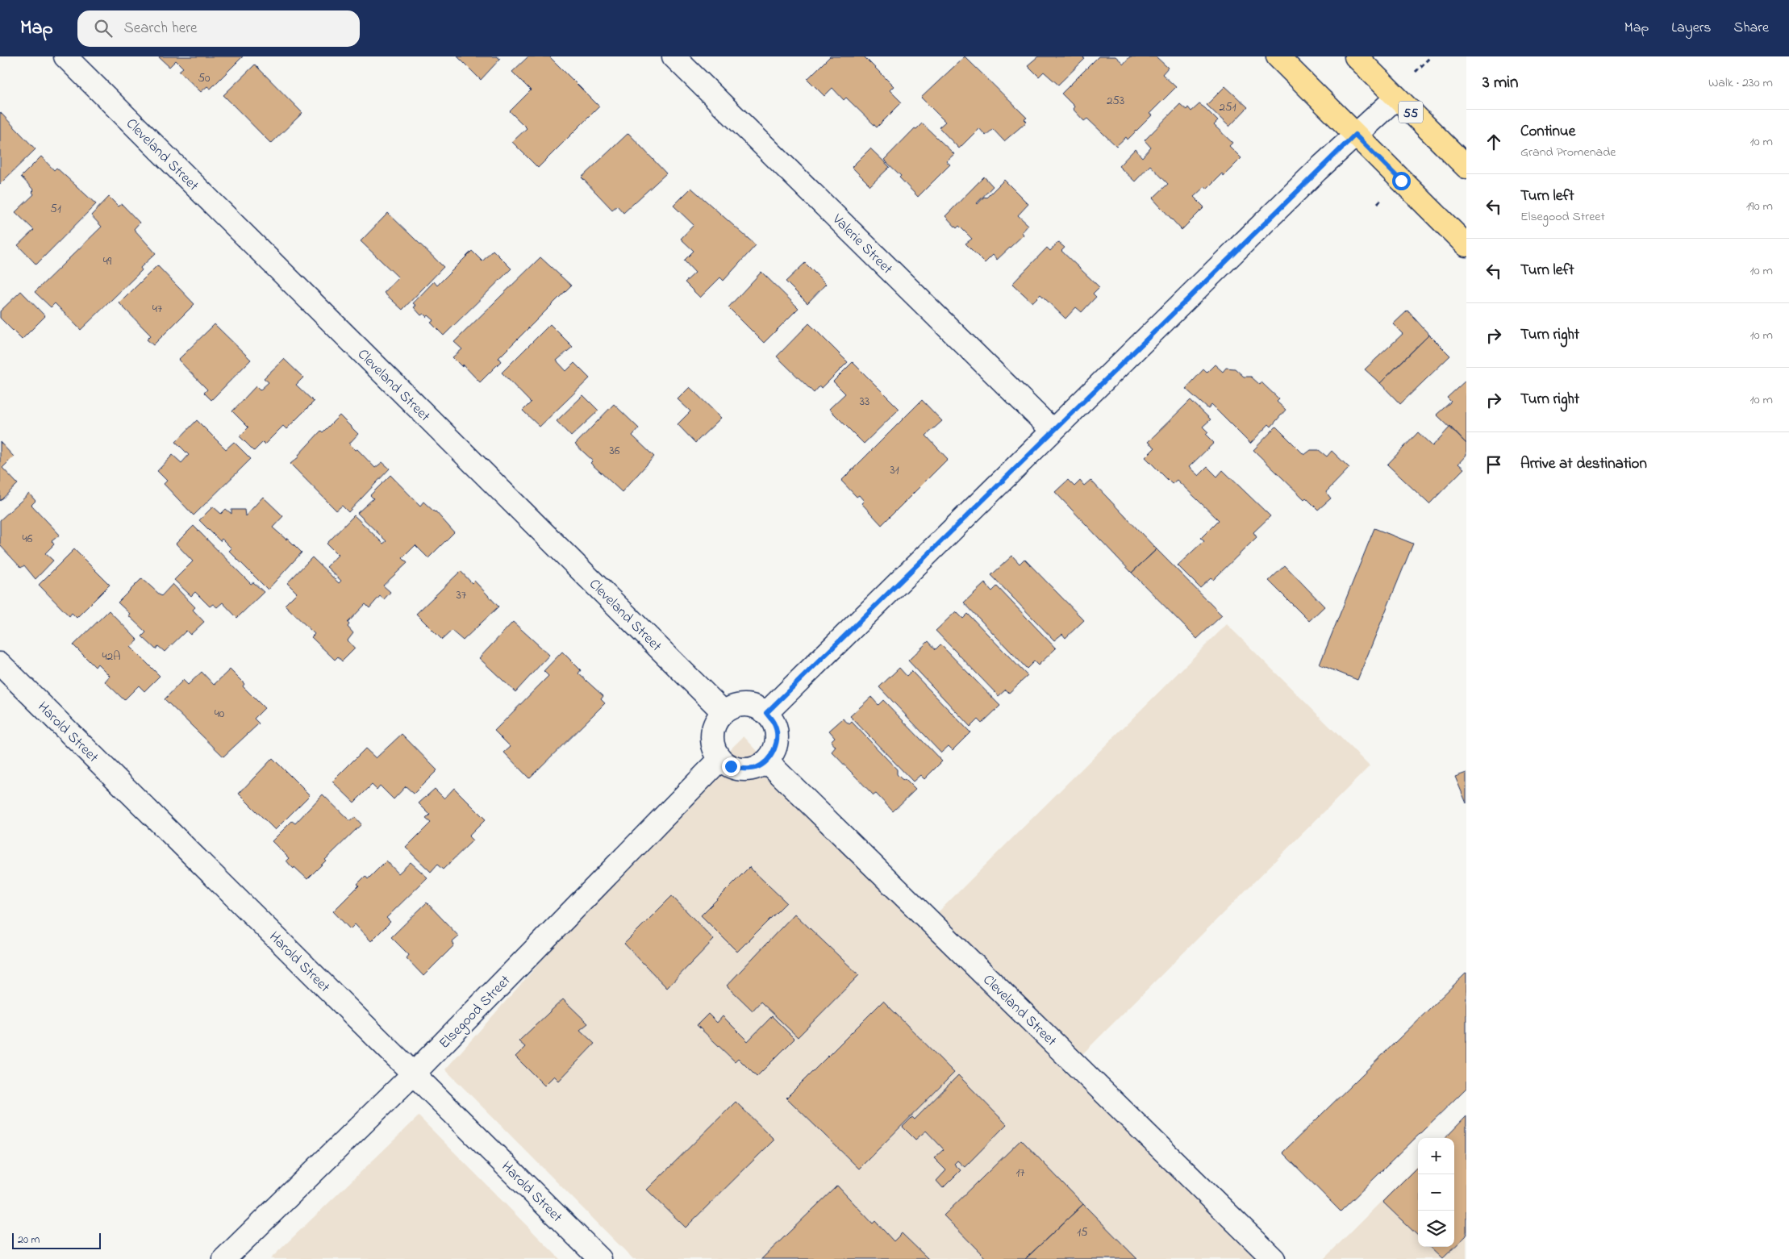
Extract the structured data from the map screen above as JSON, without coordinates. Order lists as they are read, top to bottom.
{
  "streets": {
    "main road": ["55"],
    "street": [
      "Cleveland Street",
      "Valerie Street",
      "Harold Street",
      "Elsegood Street"
    ]
  },
  "crossings": [
    ["Cleveland Street", "Elsegood Street"],
    ["Harold Street", "Elsegood Street"]
  ],
  "house_numbers": [
    "50",
    "253",
    "251",
    "51",
    "49",
    "47",
    "33",
    "36",
    "31",
    "46",
    "37",
    "42A",
    "40",
    "17",
    "15"
  ],
  "scale_bar": "20 m",
  "page": {
    "header": "Map",
    "search": "Search here",
    "nav": ["Map", "Layers", "Share"],
    "heading": ["3 min", "Walk · 230 m"],
    "list": [
      ["Continue", "Grand Promenade", "10 m"],
      ["Turn left", "Elsegood Street", "190 m"],
      ["Turn left", "10 m"],
      ["Turn right", "10 m"],
      ["Turn right", "10 m"],
      "Arrive at destination"
    ],
    "map_buttons": ["+", "−"],
    "scale": "20 m"
  }
}
